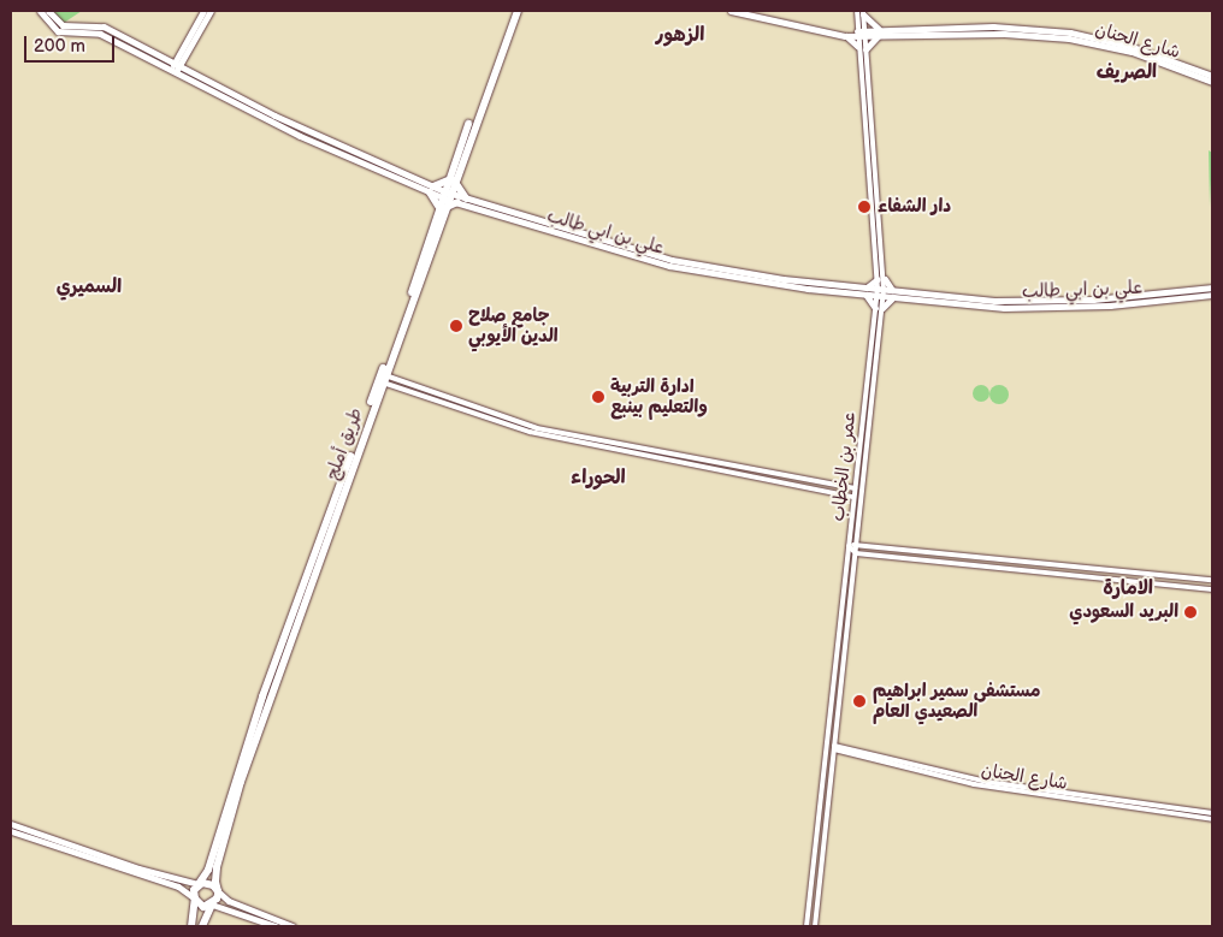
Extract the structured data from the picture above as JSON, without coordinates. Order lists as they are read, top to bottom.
{
  "streets": {
    "highway": ["طريق أملج"],
    "main road": ["شارع الحنان", "علي بن ابي طالب"],
    "street": ["عمر بن الخطاب"]
  },
  "crossings": [
    ["شارع الحنان", "عمر بن الخطاب"],
    ["علي بن ابي طالب", "طريق أملج"],
    ["علي بن ابي طالب", "عمر بن الخطاب"]
  ],
  "districts": [
    "الزهور",
    "الصريف",
    "السميري",
    "الحوراء",
    "الامارة"
  ],
  "places": [
    "دار الشفاء",
    "جامع صلاح الدين الأيوبي",
    "ادارة التربية والتعليم بينبع",
    "البريد السعودي",
    "مستشفى سمير ابراهيم الصعيدي العام"
  ],
  "scale_bar": "200 m"
}
